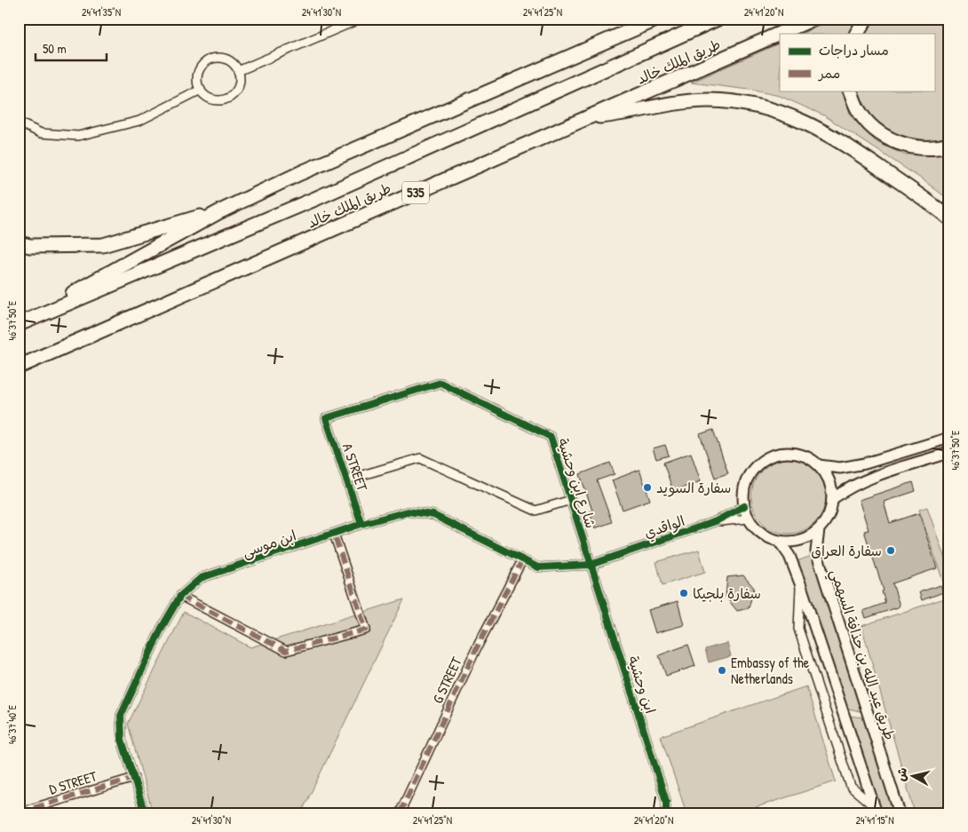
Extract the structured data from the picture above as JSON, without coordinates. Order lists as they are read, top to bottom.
{
  "streets": {
    "highway": ["طريق الملك خالد", "535"],
    "street": [
      "A STREET",
      "شارع ابن وحشية",
      "الواقدي",
      "ابن موسى",
      "طريق عبد الله بن حذافة السهمي",
      "G STREET",
      "ابن وحشية",
      "D STREET"
    ]
  },
  "crossings": [
    ["A STREET", "شارع ابن وحشية"],
    ["A STREET", "ابن موسى"],
    ["شارع ابن وحشية", "الواقدي"],
    ["شارع ابن وحشية", "ابن موسى"],
    ["شارع ابن وحشية", "ابن وحشية"],
    ["الواقدي", "ابن موسى"],
    ["الواقدي", "طريق عبد الله بن حذافة السهمي"],
    ["الواقدي", "ابن وحشية"],
    ["ابن موسى", "G STREET"],
    ["ابن موسى", "ابن وحشية"],
    ["ابن موسى", "D STREET"]
  ],
  "places": [
    "سفارة السويد",
    "سفارة العراق",
    "سفارة بلجيكا",
    "Embassy of the Netherlands"
  ],
  "legend": ["مسار دراجات", "ممر"],
  "scale_bar": "50 m",
  "north": "left",
  "coordinates": [
    "24°41'35\"N",
    "24°41'30\"N",
    "24°41'25\"N",
    "24°41'20\"N",
    "46°37'50\"E",
    "46°37'40\"E",
    "24°41'15\"N"
  ]
}
